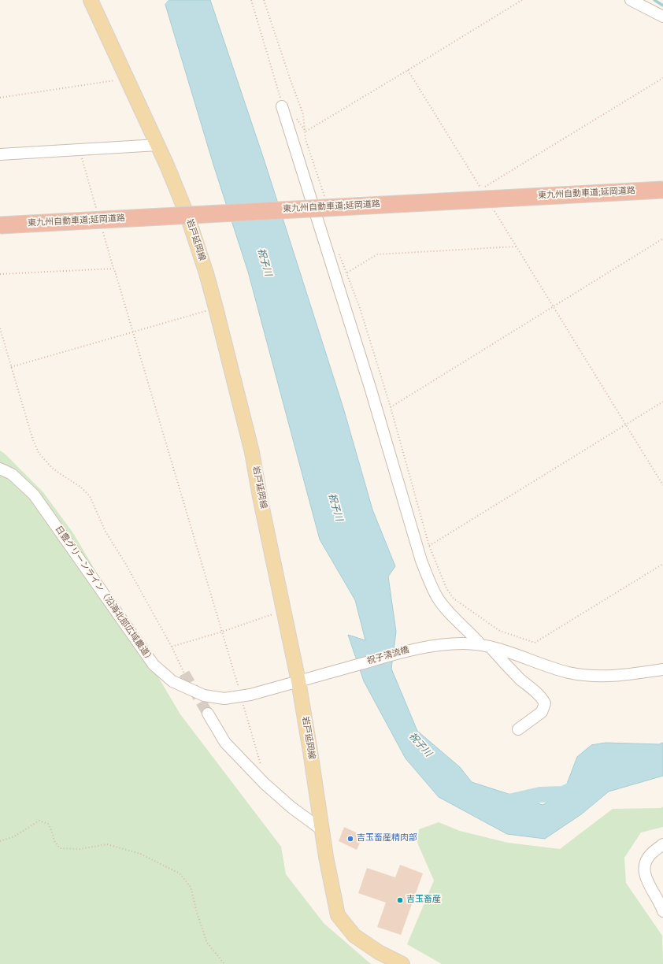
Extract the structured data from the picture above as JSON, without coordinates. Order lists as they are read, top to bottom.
{
  "streets": {
    "highway": ["東九州自動車道;延岡道路"],
    "main road": ["岩戸延岡線"],
    "street": ["日豊グリーンライン（沿海北部広域農道）", "祝子清流橋"]
  },
  "crossings": [
    ["岩戸延岡線", "日豊グリーンライン（沿海北部広域農道）"],
    ["日豊グリーンライン（沿海北部広域農道）", "祝子清流橋"]
  ],
  "water": ["祝子川"],
  "places": ["吉玉畜産精肉部", "吉玉畜産"]
}
